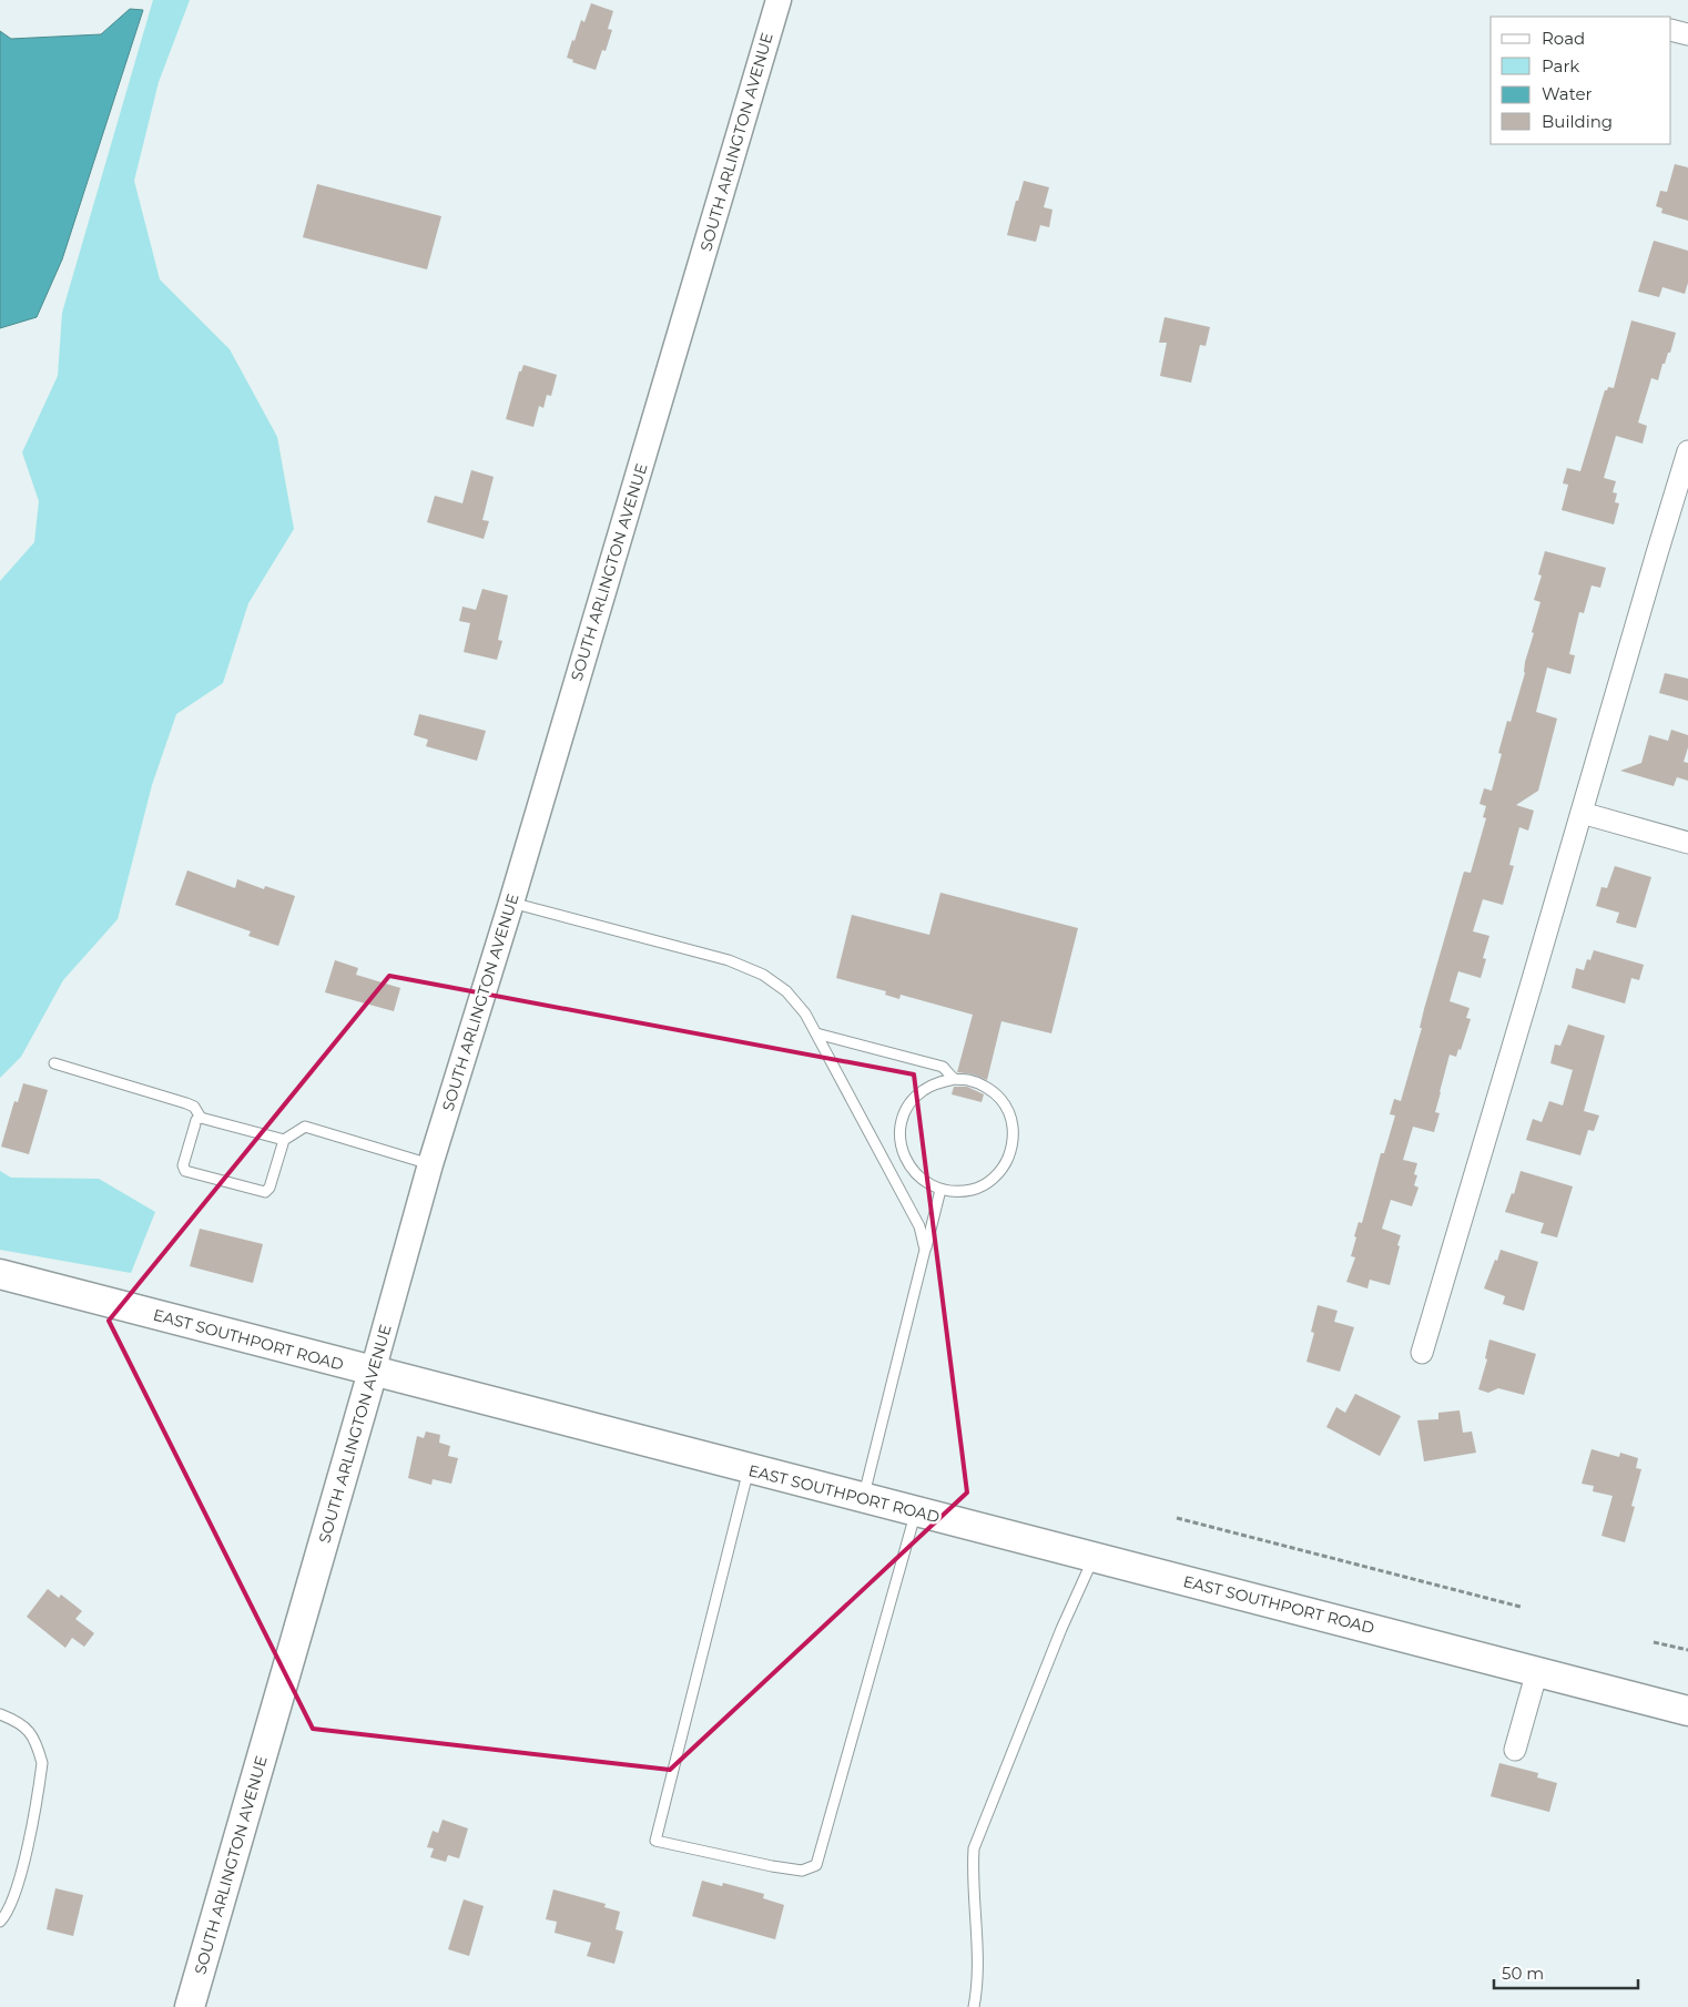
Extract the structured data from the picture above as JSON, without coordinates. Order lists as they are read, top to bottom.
{
  "streets": {
    "main road": ["SOUTH ARLINGTON AVENUE", "EAST SOUTHPORT ROAD"]
  },
  "crossings": [
    ["SOUTH ARLINGTON AVENUE", "EAST SOUTHPORT ROAD"]
  ],
  "legend": [
    "Road",
    "Park",
    "Water",
    "Building"
  ],
  "scale_bar": "50 m"
}
